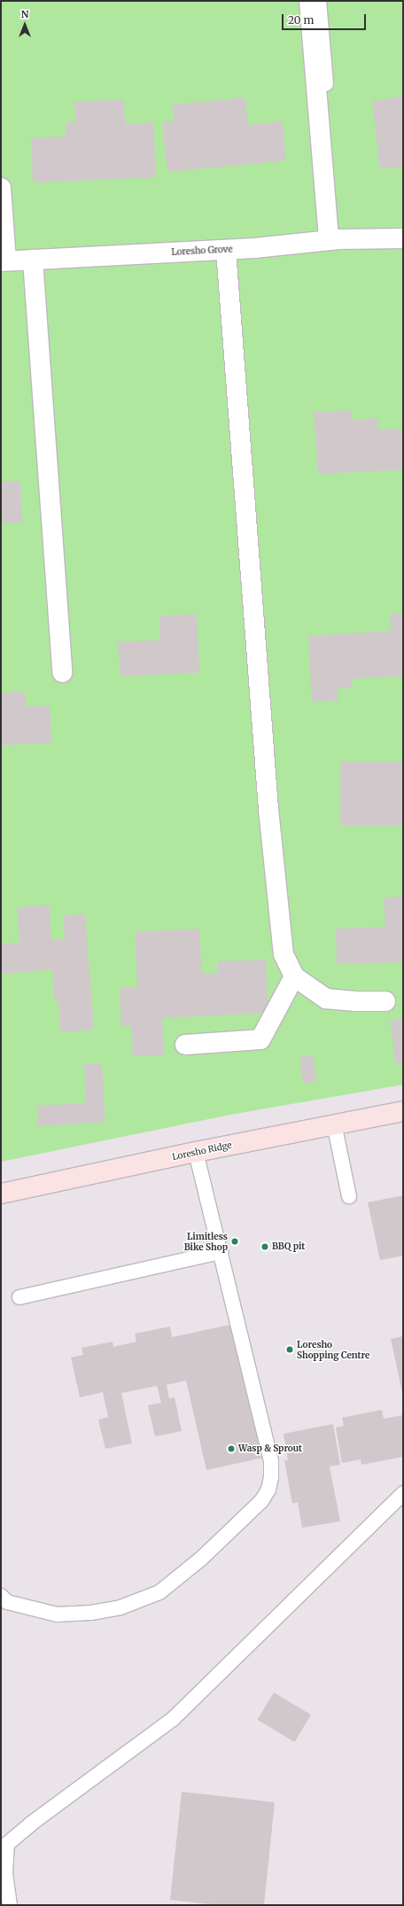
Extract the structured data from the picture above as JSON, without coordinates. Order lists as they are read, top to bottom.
{
  "streets": {
    "main road": ["Loresho Ridge"],
    "street": ["Loresho Grove"]
  },
  "places": [
    "Limitless Bike Shop",
    "BBQ pit",
    "Loresho Shopping Centre",
    "Wasp & Sprout"
  ],
  "scale_bar": "20 m",
  "north": "top"
}
